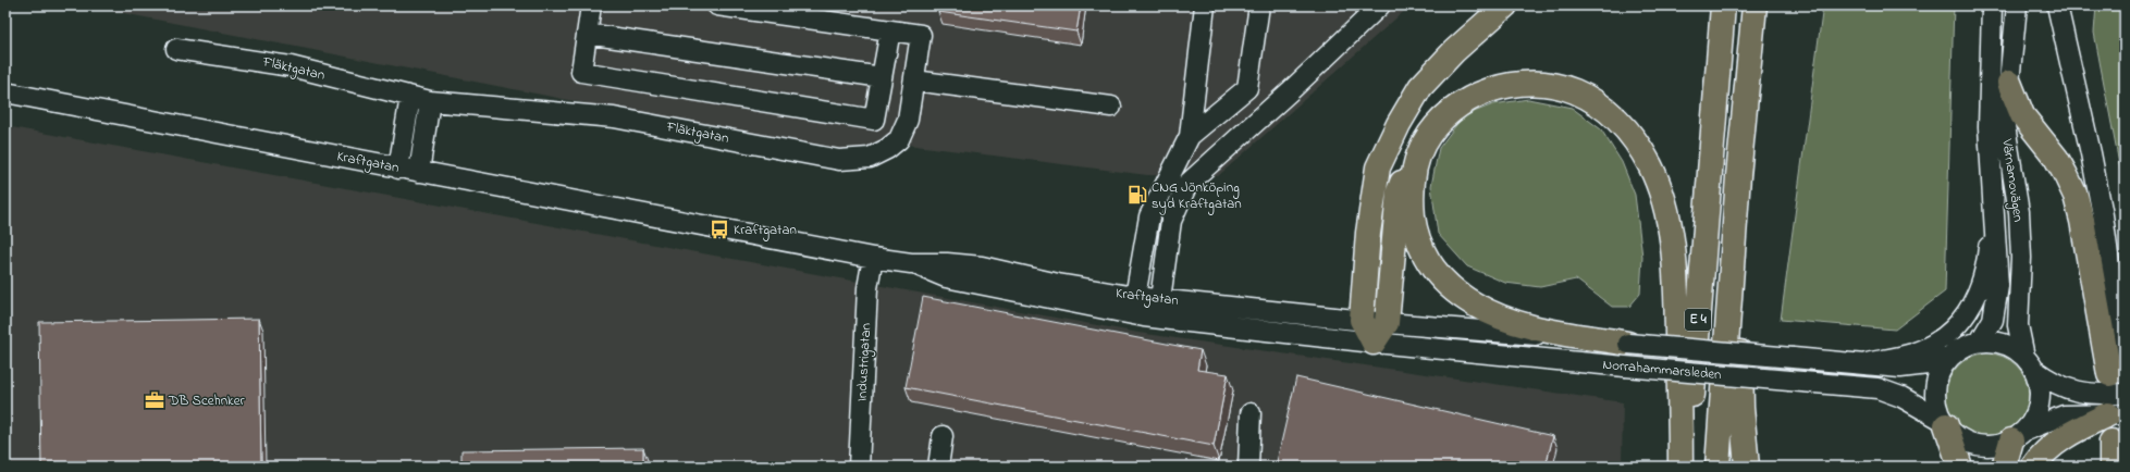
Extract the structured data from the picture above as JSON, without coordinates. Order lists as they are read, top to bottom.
{
  "streets": {
    "highway": ["E 4"],
    "street": [
      "Fläktgatan",
      "Kraftgatan",
      "Värnamovägen",
      "Industrigatan",
      "Norrahammarsleden"
    ]
  },
  "crossings": [
    ["Kraftgatan", "Industrigatan"],
    ["Kraftgatan", "Norrahammarsleden"],
    ["Värnamovägen", "Norrahammarsleden"]
  ],
  "places": {
    "fuel station": ["CNG Jönköping syd Kraftgatan"],
    "bus stop": ["Kraftgatan"],
    "office": ["DB Scehnker"]
  }
}
